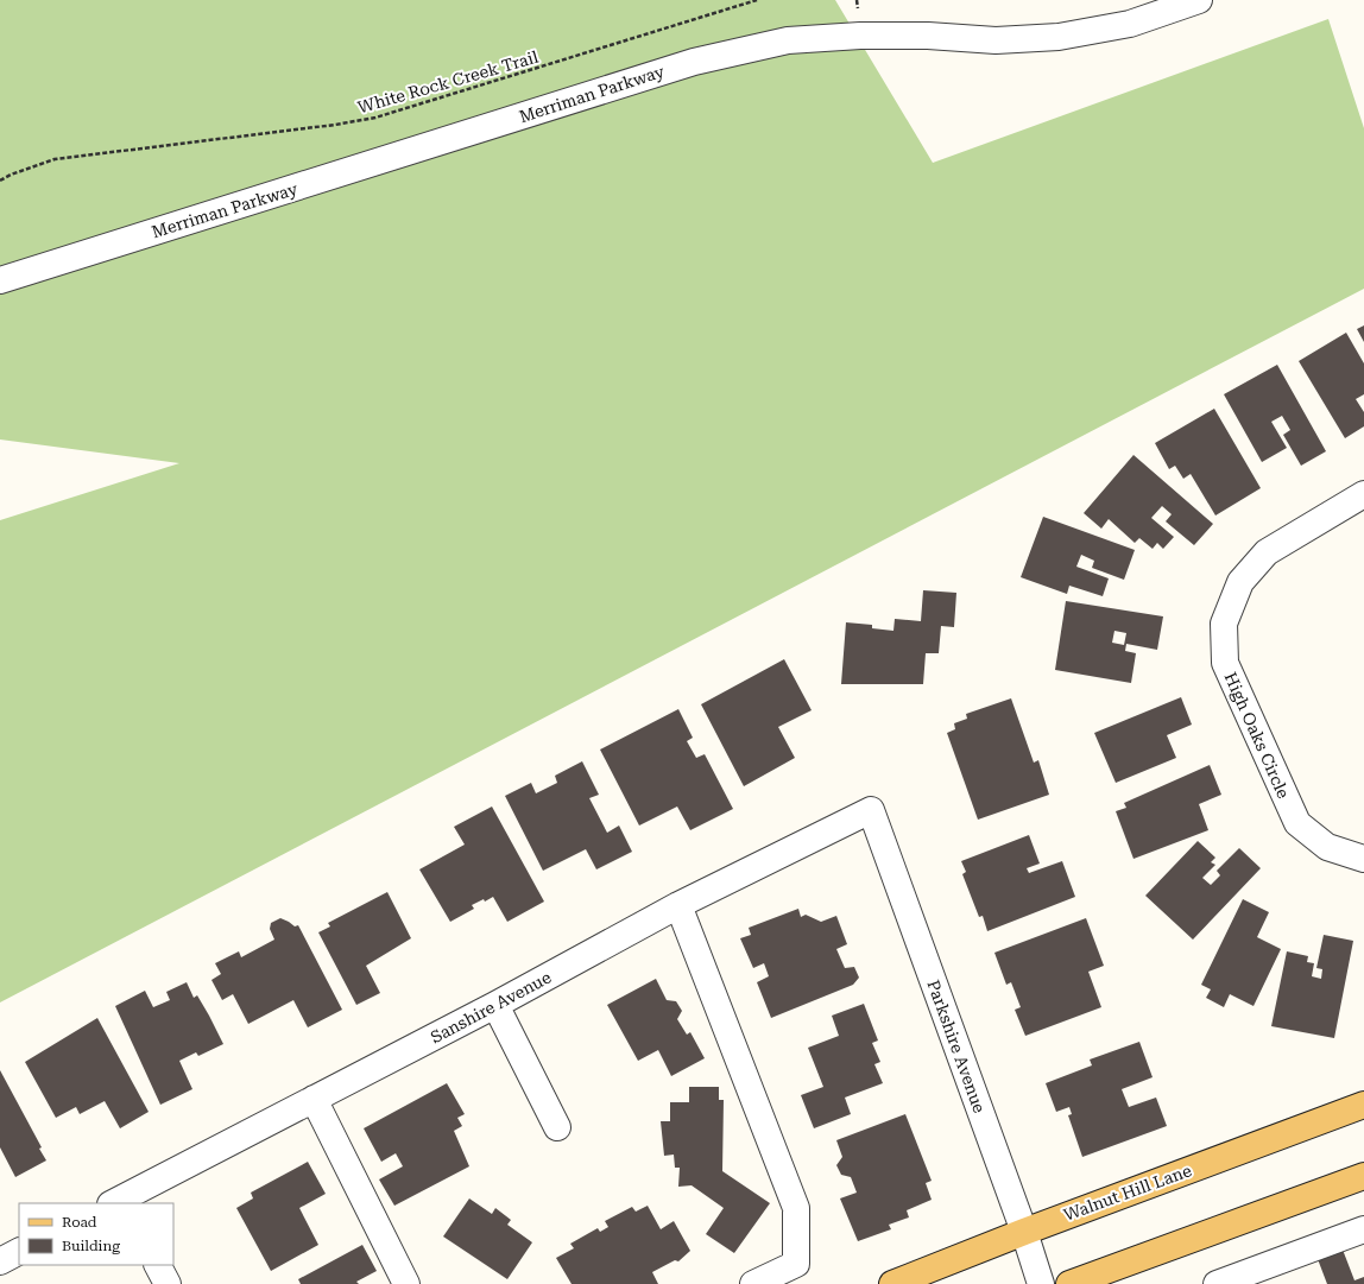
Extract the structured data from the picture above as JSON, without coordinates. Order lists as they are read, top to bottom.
{
  "streets": {
    "main road": ["Walnut Hill Lane"],
    "street": [
      "Merriman Parkway",
      "High Oaks Circle",
      "Sanshire Avenue",
      "Parkshire Avenue"
    ],
    "path": ["White Rock Creek Trail"]
  },
  "crossings": [
    ["Sanshire Avenue", "Parkshire Avenue"],
    ["Parkshire Avenue", "Walnut Hill Lane"]
  ],
  "legend": ["Road", "Building"]
}
